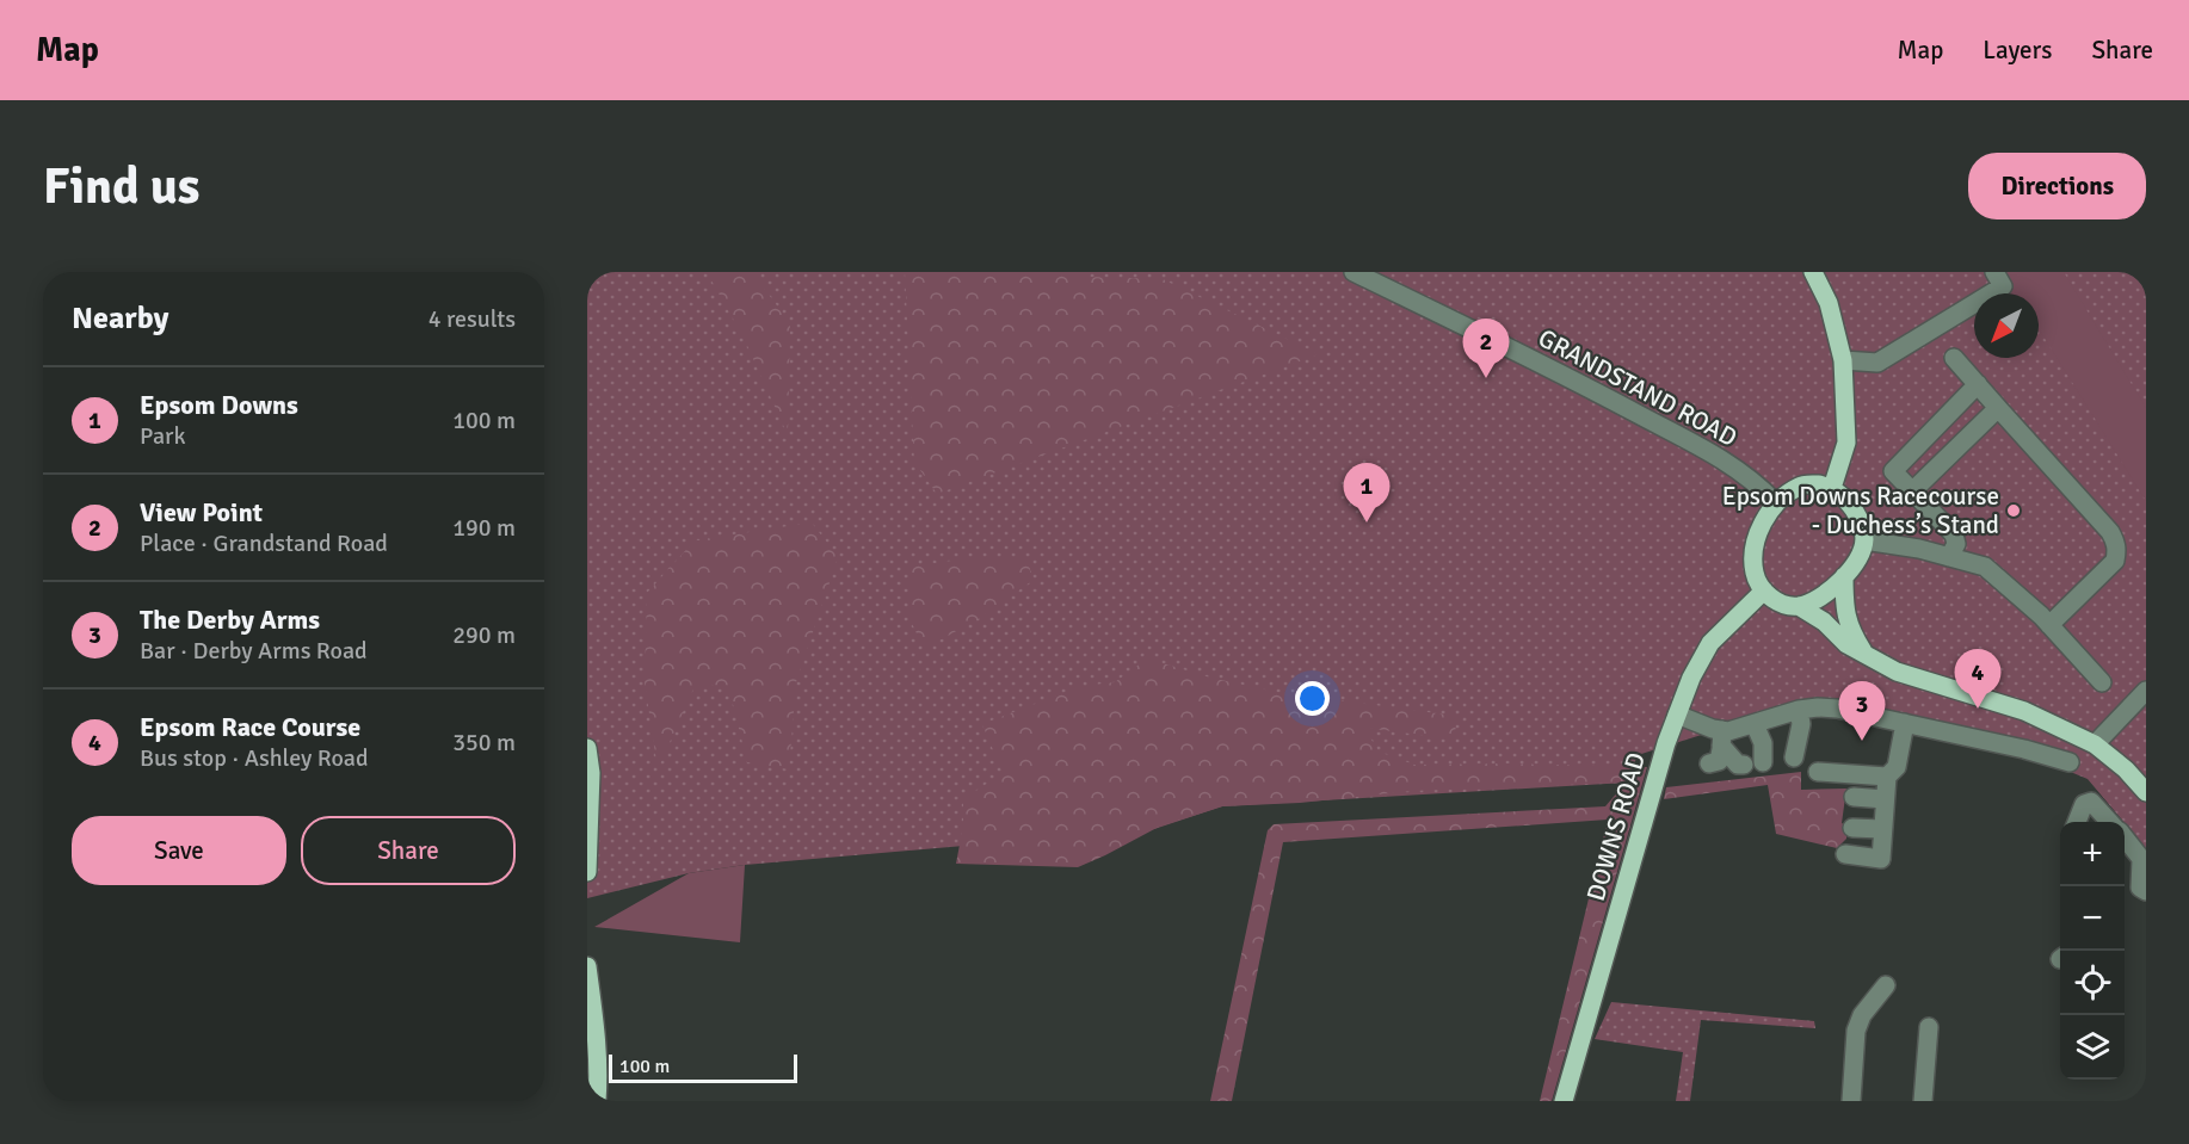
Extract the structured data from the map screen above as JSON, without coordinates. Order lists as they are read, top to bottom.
{
  "streets": {
    "main road": ["DOWNS ROAD"],
    "street": ["GRANDSTAND ROAD"]
  },
  "crossings": [
    ["GRANDSTAND ROAD", "DOWNS ROAD"]
  ],
  "places": ["Epsom Downs Racecourse - Duchess’s Stand"],
  "scale_bar": "100 m",
  "north": "bottom left",
  "page": {
    "header": "Map",
    "nav": ["Map", "Layers", "Share"],
    "buttons": [
      "Directions",
      ["Save", "Share"]
    ],
    "title": "Find us",
    "heading": ["Nearby", "4 results"],
    "pins": [
      "2",
      "1",
      "4",
      "3"
    ],
    "list": [
      {
        "mark": "1",
        "name": "Epsom Downs",
        "note": "Park",
        "value": "100 m"
      },
      {
        "mark": "2",
        "name": "View Point",
        "note": "Place · Grandstand Road",
        "value": "190 m"
      },
      {
        "mark": "3",
        "name": "The Derby Arms",
        "note": "Bar · Derby Arms Road",
        "value": "290 m"
      },
      {
        "mark": "4",
        "name": "Epsom Race Course",
        "note": "Bus stop · Ashley Road",
        "value": "350 m"
      }
    ],
    "map_buttons": ["+", "−"],
    "scale": "100 m"
  }
}
